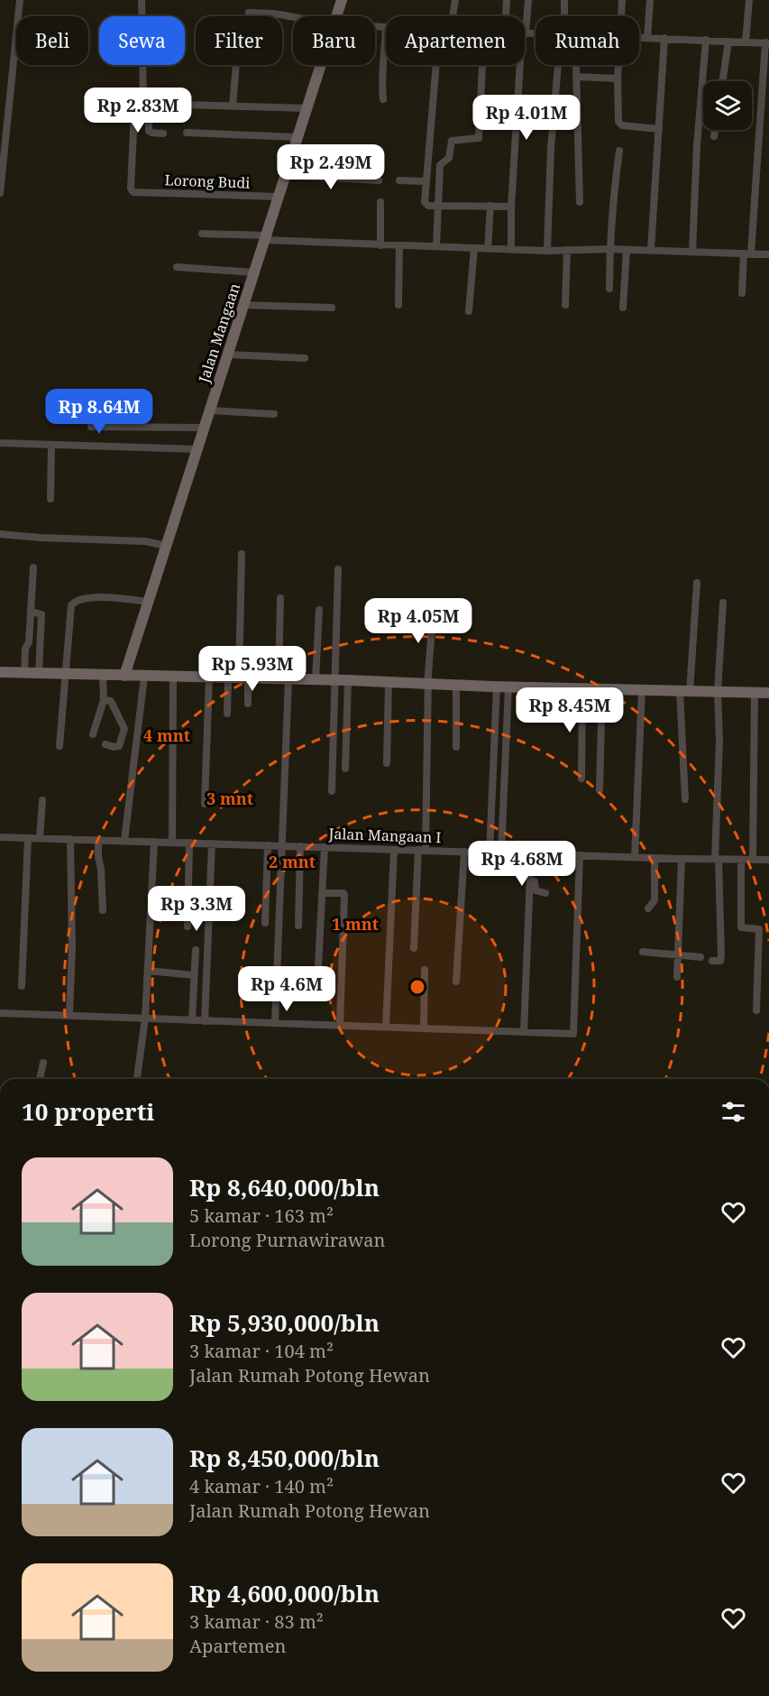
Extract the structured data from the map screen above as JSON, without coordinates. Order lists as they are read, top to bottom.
{
  "streets": {
    "street": ["Lorong Budi", "Jalan Mangaan", "Jalan Mangaan I"]
  },
  "crossings": [
    ["Lorong Budi", "Jalan Mangaan"]
  ],
  "page": {
    "chip": [
      "Beli",
      "Sewa",
      "Filter",
      "Baru",
      "Apartemen",
      "Rumah"
    ],
    "price": [
      "Rp 2.83M",
      "Rp 4.01M",
      "Rp 2.49M",
      "Rp 8.64M",
      "Rp 4.05M",
      "Rp 5.93M",
      "Rp 8.45M",
      "Rp 4.68M",
      "Rp 3.3M",
      "Rp 4.6M"
    ],
    "heading": "10 properti",
    "list": [
      {
        "name": "Rp 8,640,000/bln",
        "note": "5 kamar · 163 m² · Lorong Purnawirawan"
      },
      {
        "name": "Rp 5,930,000/bln",
        "note": "3 kamar · 104 m² · Jalan Rumah Potong Hewan"
      },
      {
        "name": "Rp 8,450,000/bln",
        "note": "4 kamar · 140 m² · Jalan Rumah Potong Hewan"
      },
      {
        "name": "Rp 4,600,000/bln",
        "note": "3 kamar · 83 m² · Apartemen"
      }
    ]
  },
  "rings": [
    "4 mnt",
    "3 mnt",
    "2 mnt",
    "1 mnt"
  ]
}
